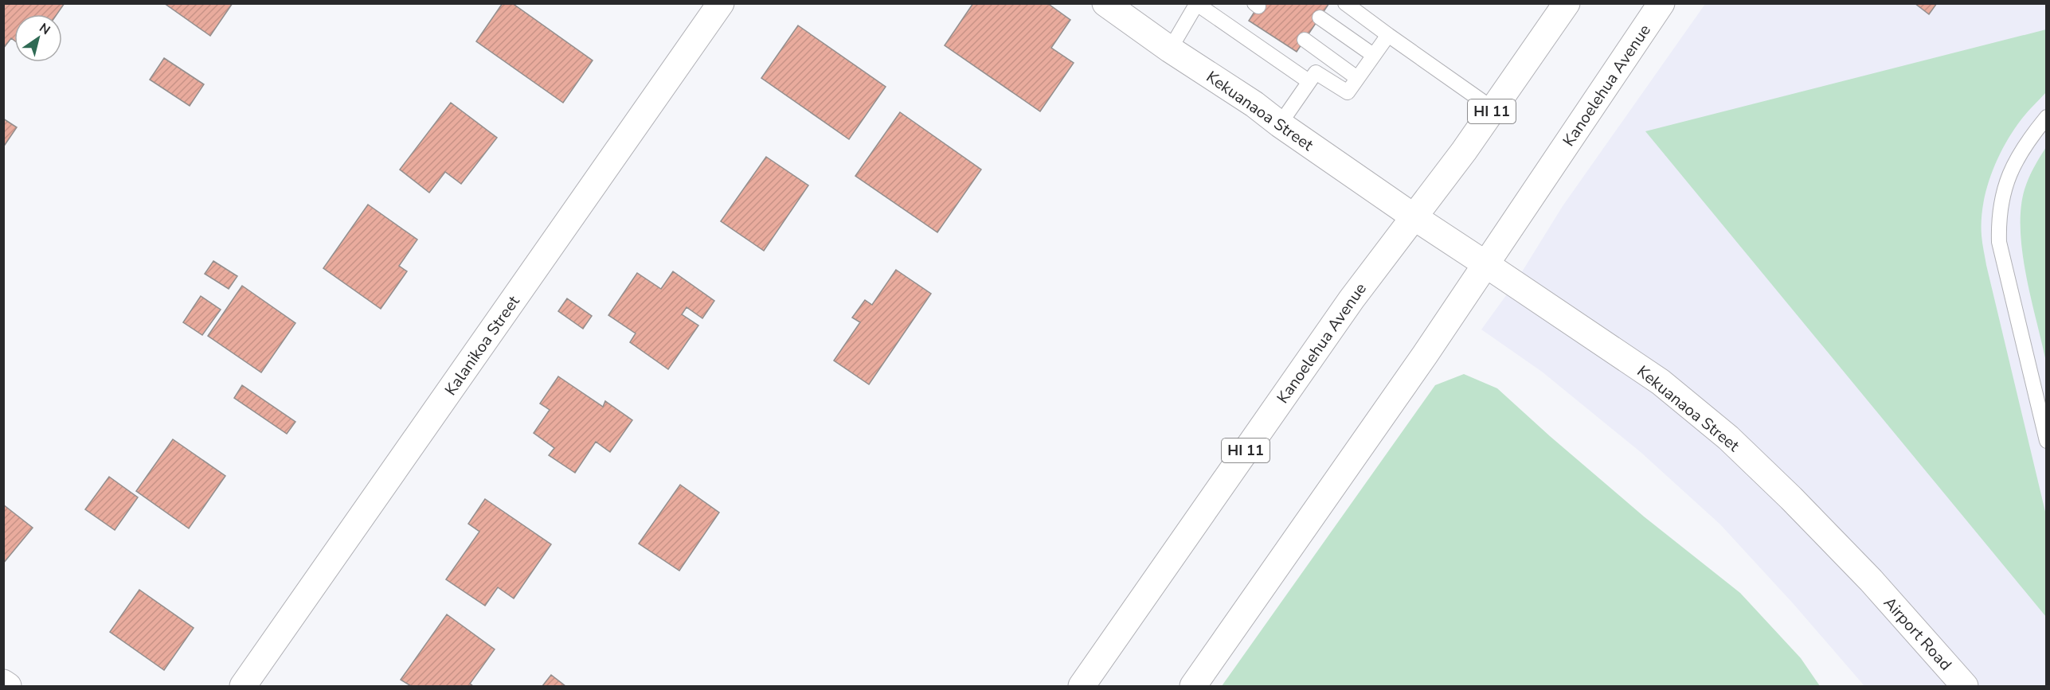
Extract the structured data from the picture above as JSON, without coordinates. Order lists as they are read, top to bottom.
{
  "streets": {
    "main road": [
      "Kanoelehua Avenue",
      "Kekuanaoa Street",
      "HI 11",
      "Kalanikoa Street",
      "Airport Road"
    ]
  },
  "crossings": [
    ["Kanoelehua Avenue", "Kekuanaoa Street"],
    ["Kekuanaoa Street", "Airport Road"]
  ],
  "north": "top right"
}
